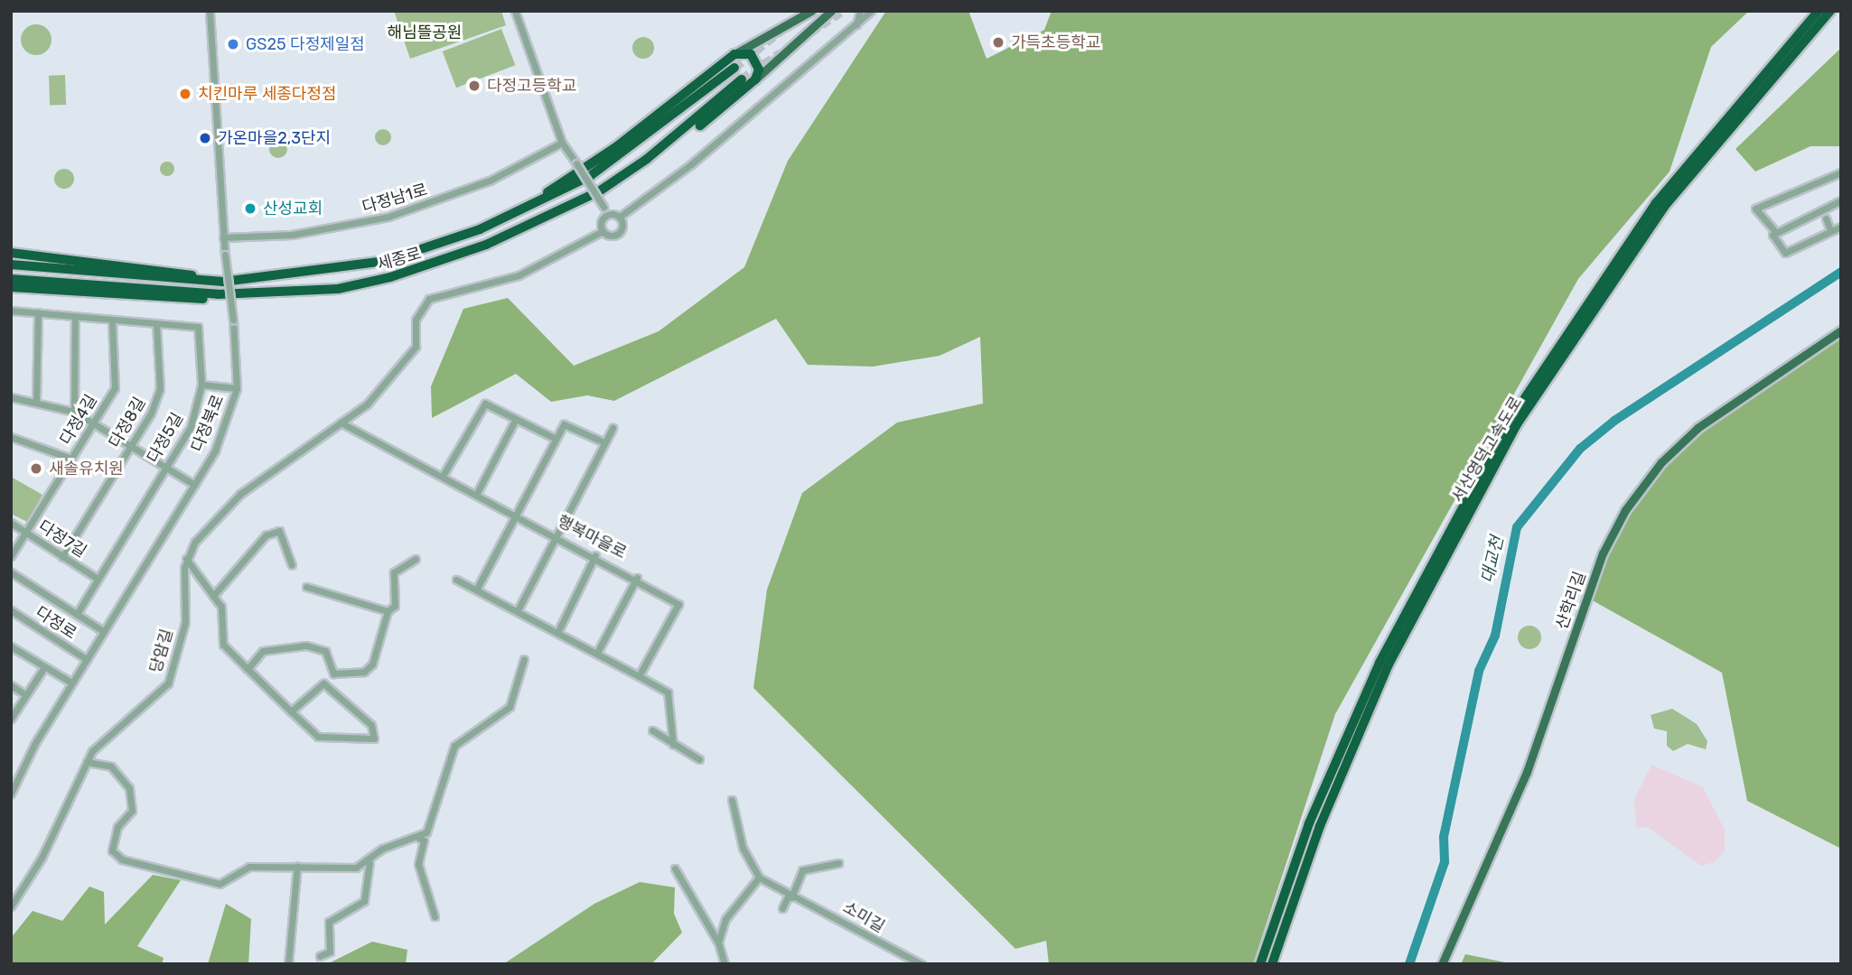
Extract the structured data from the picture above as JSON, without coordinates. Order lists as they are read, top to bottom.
{
  "streets": {
    "highway": ["세종로", "서산영덕고속도로"],
    "main road": ["산학리길"],
    "street": [
      "다정남1로",
      "다정4길",
      "다정8길",
      "다정북로",
      "다정5길",
      "행복마을로",
      "다정7길",
      "다정로",
      "당암길",
      "소미길"
    ]
  },
  "crossings": [
    ["다정남1로", "다정북로"],
    ["다정4길", "다정5길"],
    ["다정4길", "다정7길"],
    ["다정8길", "다정5길"],
    ["다정8길", "다정7길"],
    ["다정북로", "다정로"],
    ["다정5길", "다정7길"]
  ],
  "water": ["대교천"],
  "parks": ["해님뜰공원"],
  "places": [
    "가득초등학교",
    "GS25 다정제일점",
    "다정고등학교",
    "치킨마루 세종다정점",
    "가온마을2,3단지",
    "산성교회",
    "새솔유치원"
  ]
}
